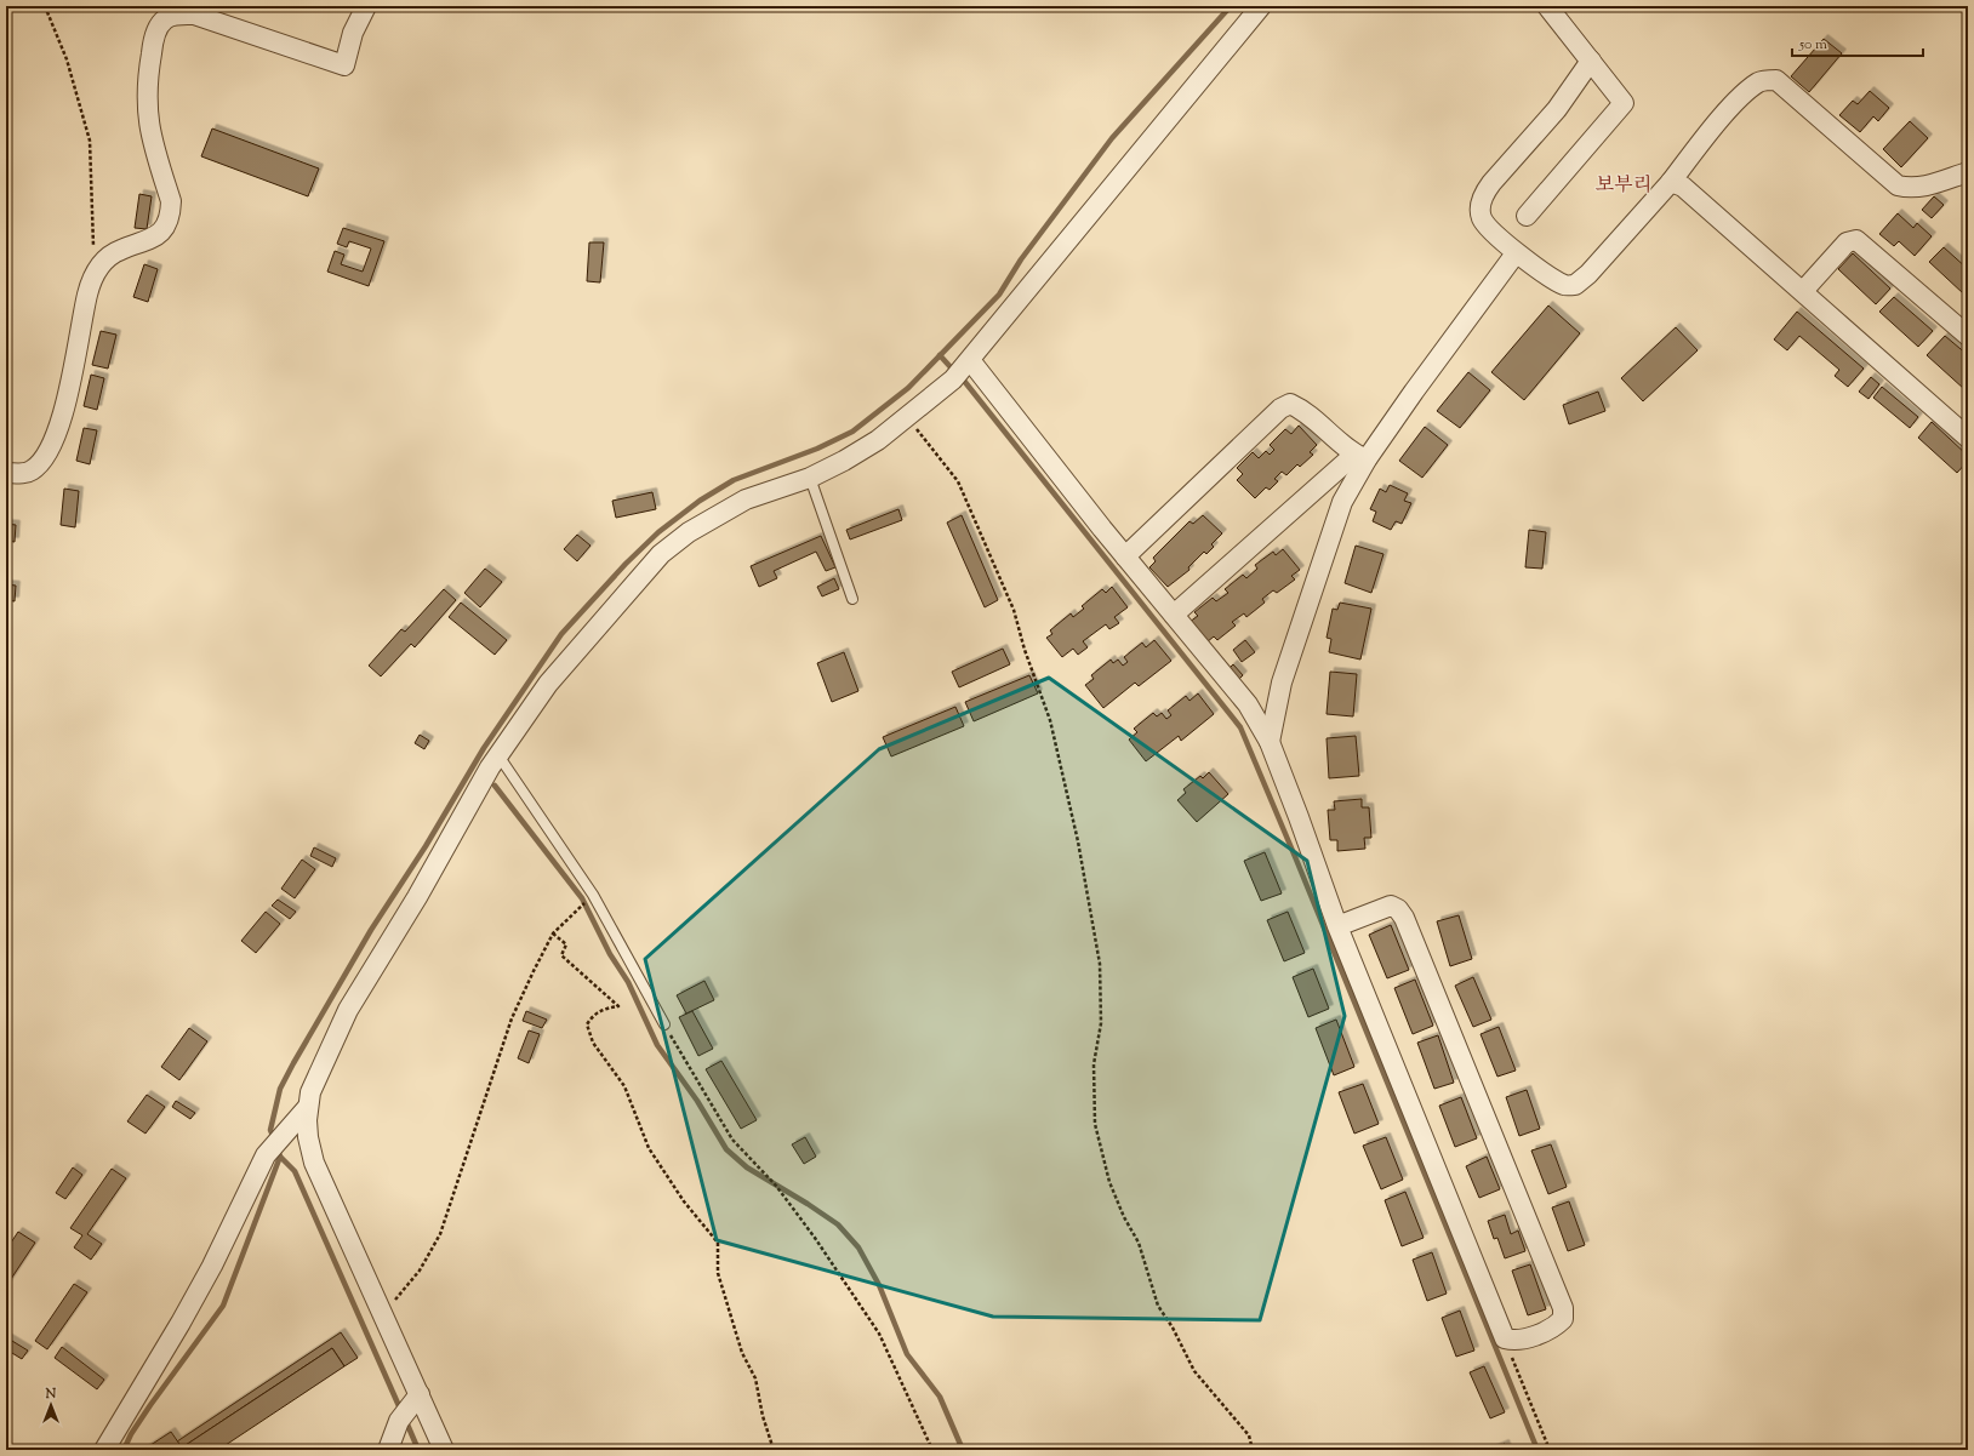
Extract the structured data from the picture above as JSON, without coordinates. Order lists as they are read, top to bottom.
{
  "districts": ["보부리"],
  "scale_bar": "50 m",
  "north": "top"
}
